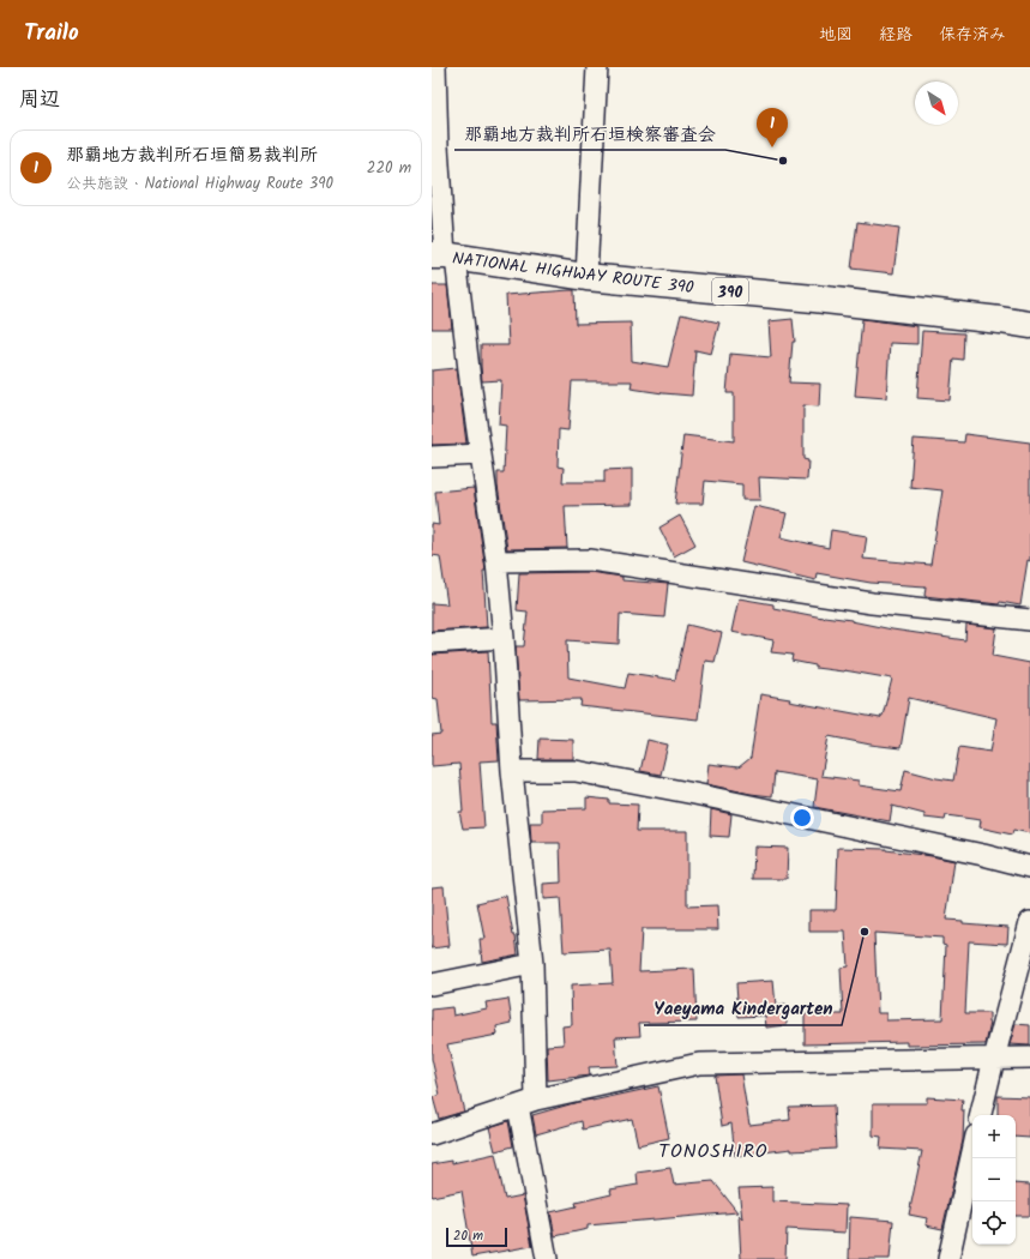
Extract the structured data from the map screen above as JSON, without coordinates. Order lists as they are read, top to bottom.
{
  "streets": {
    "highway": ["NATIONAL HIGHWAY ROUTE 390", "390"]
  },
  "districts": ["TONOSHIRO"],
  "places": ["那覇地方裁判所石垣検察審査会", "Yaeyama Kindergarten"],
  "scale_bar": "20 m",
  "north": "bottom right",
  "page": {
    "header": "Trailo",
    "nav": ["地図", "経路", "保存済み"],
    "heading": "周辺",
    "pins": "1",
    "list": [
      {
        "mark": "1",
        "name": "那覇地方裁判所石垣簡易裁判所",
        "note": "公共施設 · National Highway Route 390",
        "value": "220 m"
      }
    ],
    "map_buttons": ["+", "−"],
    "scale": "20 m"
  }
}
